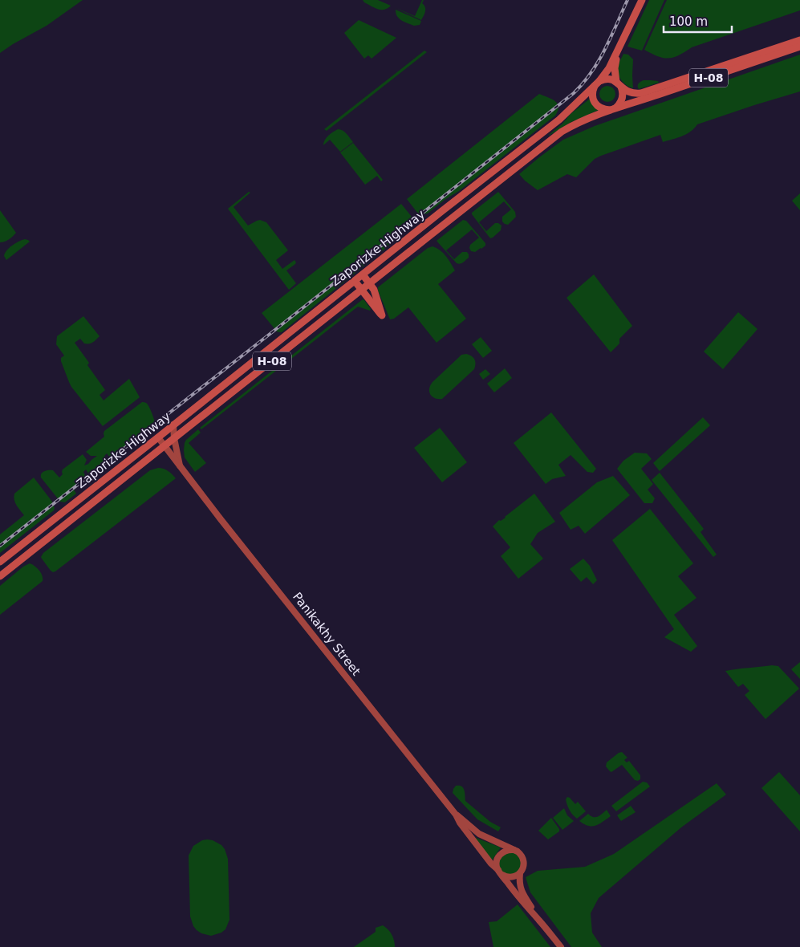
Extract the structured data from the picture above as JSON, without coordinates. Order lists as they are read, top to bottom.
{
  "streets": {
    "main road": ["Н-08", "Zaporizke Highway", "Panikakhy Street"]
  },
  "crossings": [
    ["Zaporizke Highway", "Panikakhy Street"]
  ],
  "scale_bar": "100 m"
}
